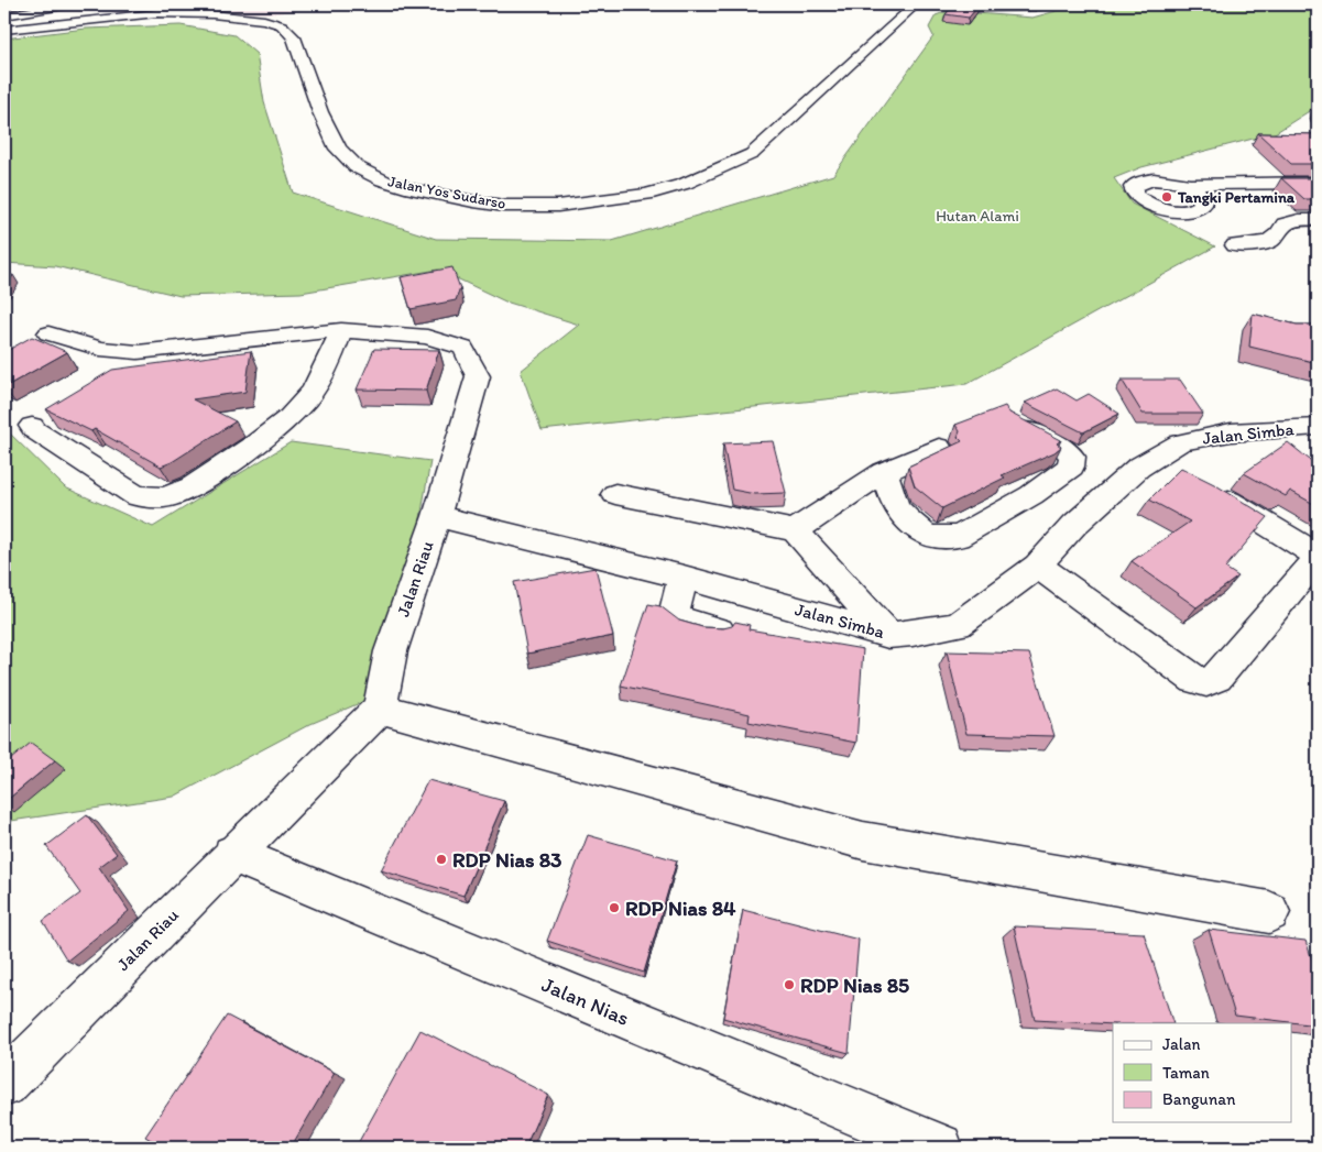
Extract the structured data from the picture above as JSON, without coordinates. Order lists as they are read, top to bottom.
{
  "streets": {
    "street": [
      "Jalan Yos Sudarso",
      "Jalan Simba",
      "Jalan Riau",
      "Jalan Nias"
    ]
  },
  "crossings": [
    ["Jalan Simba", "Jalan Riau"],
    ["Jalan Riau", "Jalan Nias"]
  ],
  "parks": ["Hutan Alami"],
  "places": [
    "Tangki Pertamina",
    "RDP Nias 83",
    "RDP Nias 84",
    "RDP Nias 85"
  ],
  "legend": ["Jalan", "Taman", "Bangunan"]
}
